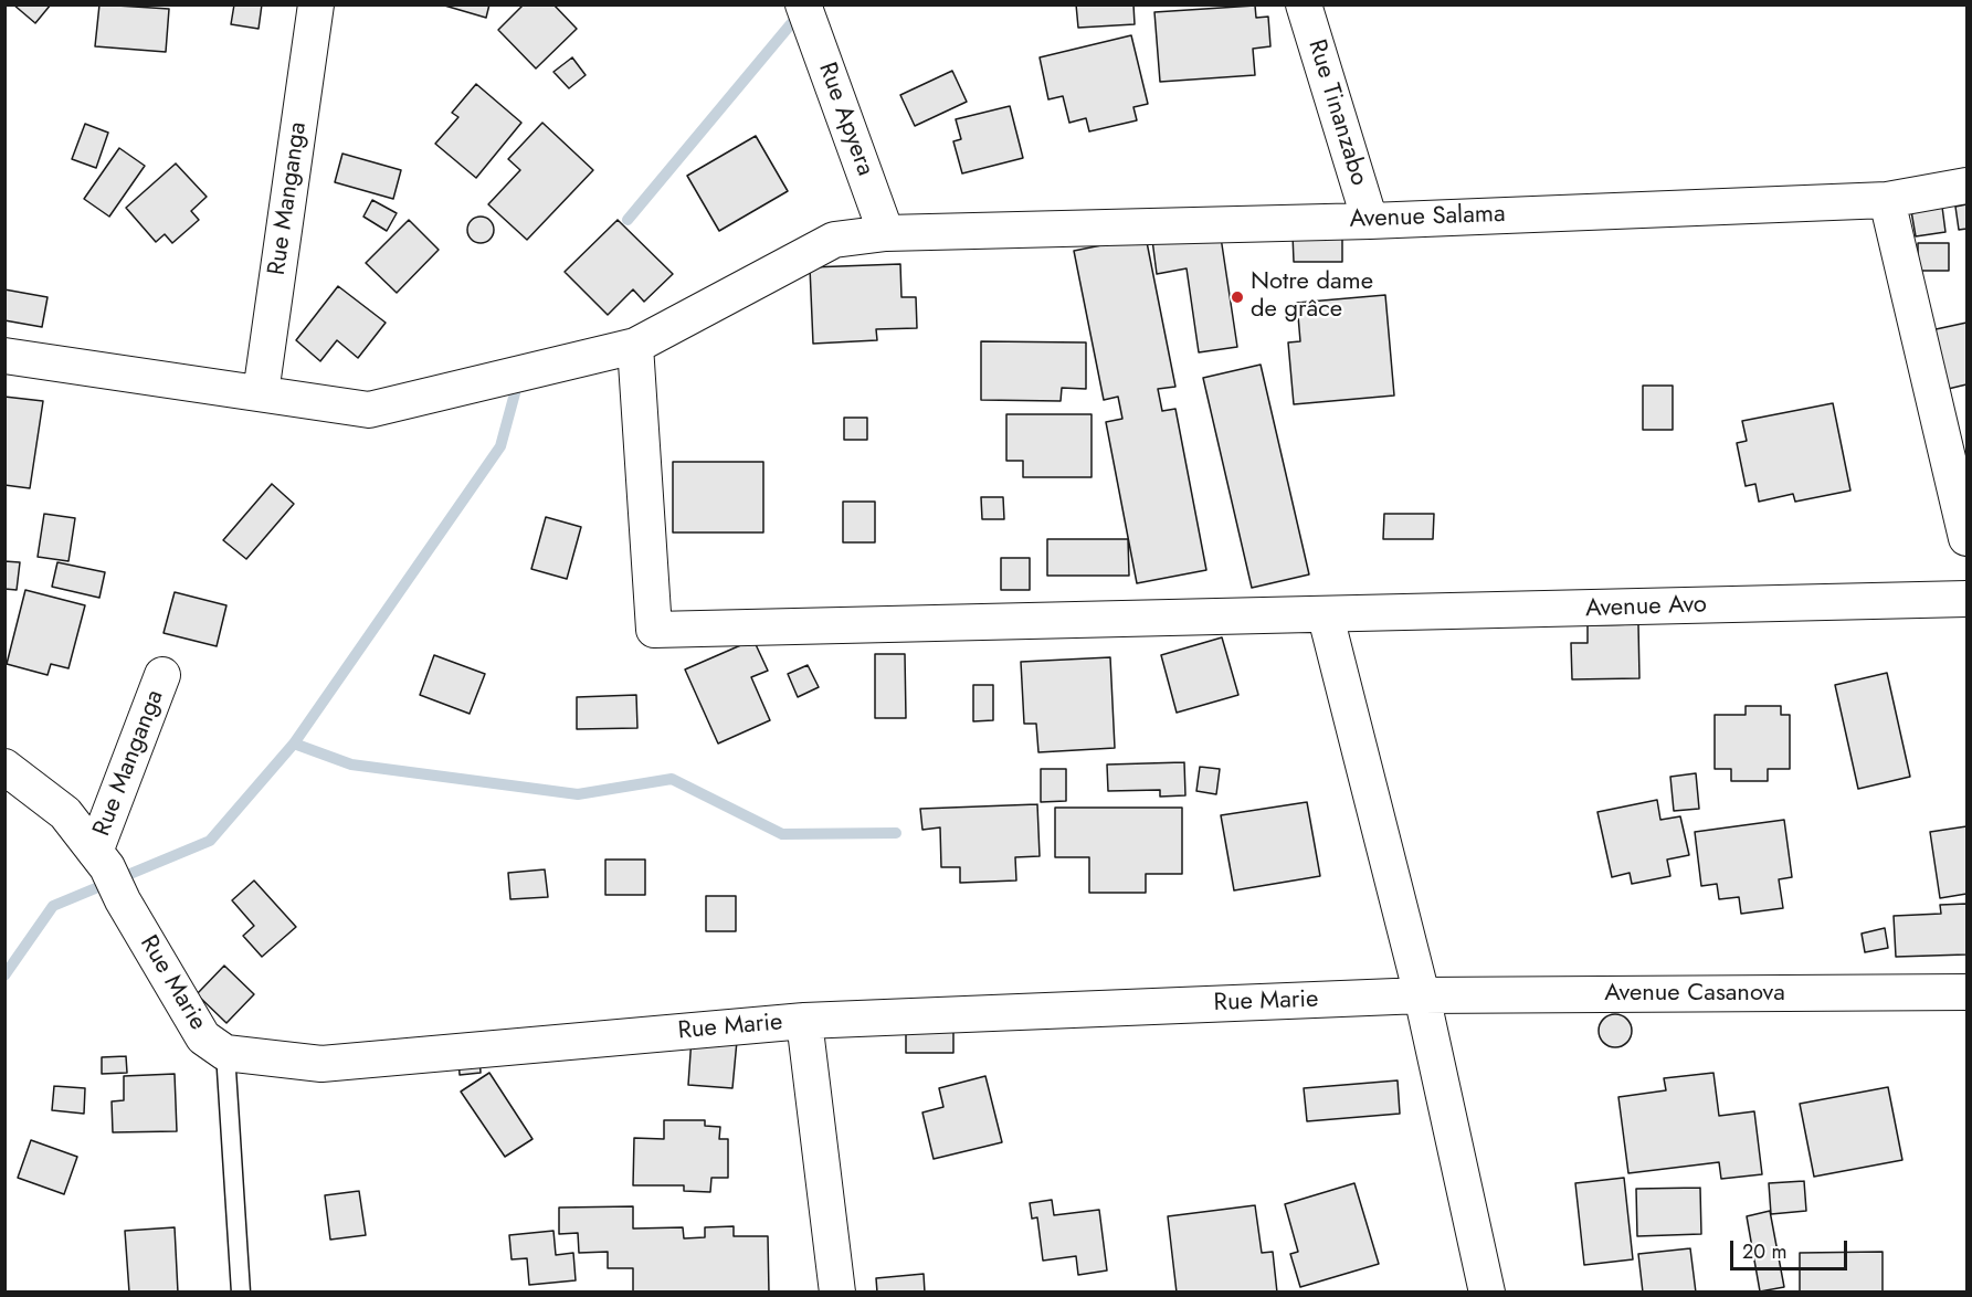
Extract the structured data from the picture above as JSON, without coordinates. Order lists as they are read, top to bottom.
{
  "streets": {
    "street": [
      "Rue Tinanzabo",
      "Rue Apyera",
      "Rue Manganga",
      "Avenue Salama",
      "Avenue Avo",
      "Rue Marie",
      "Avenue Casanova"
    ]
  },
  "crossings": [
    ["Rue Tinanzabo", "Avenue Salama"],
    ["Rue Apyera", "Avenue Salama"],
    ["Rue Manganga", "Avenue Salama"],
    ["Rue Manganga", "Rue Marie"],
    ["Avenue Salama", "Avenue Avo"],
    ["Rue Marie", "Avenue Casanova"]
  ],
  "places": ["Notre dame de grâce"],
  "scale_bar": "20 m"
}
